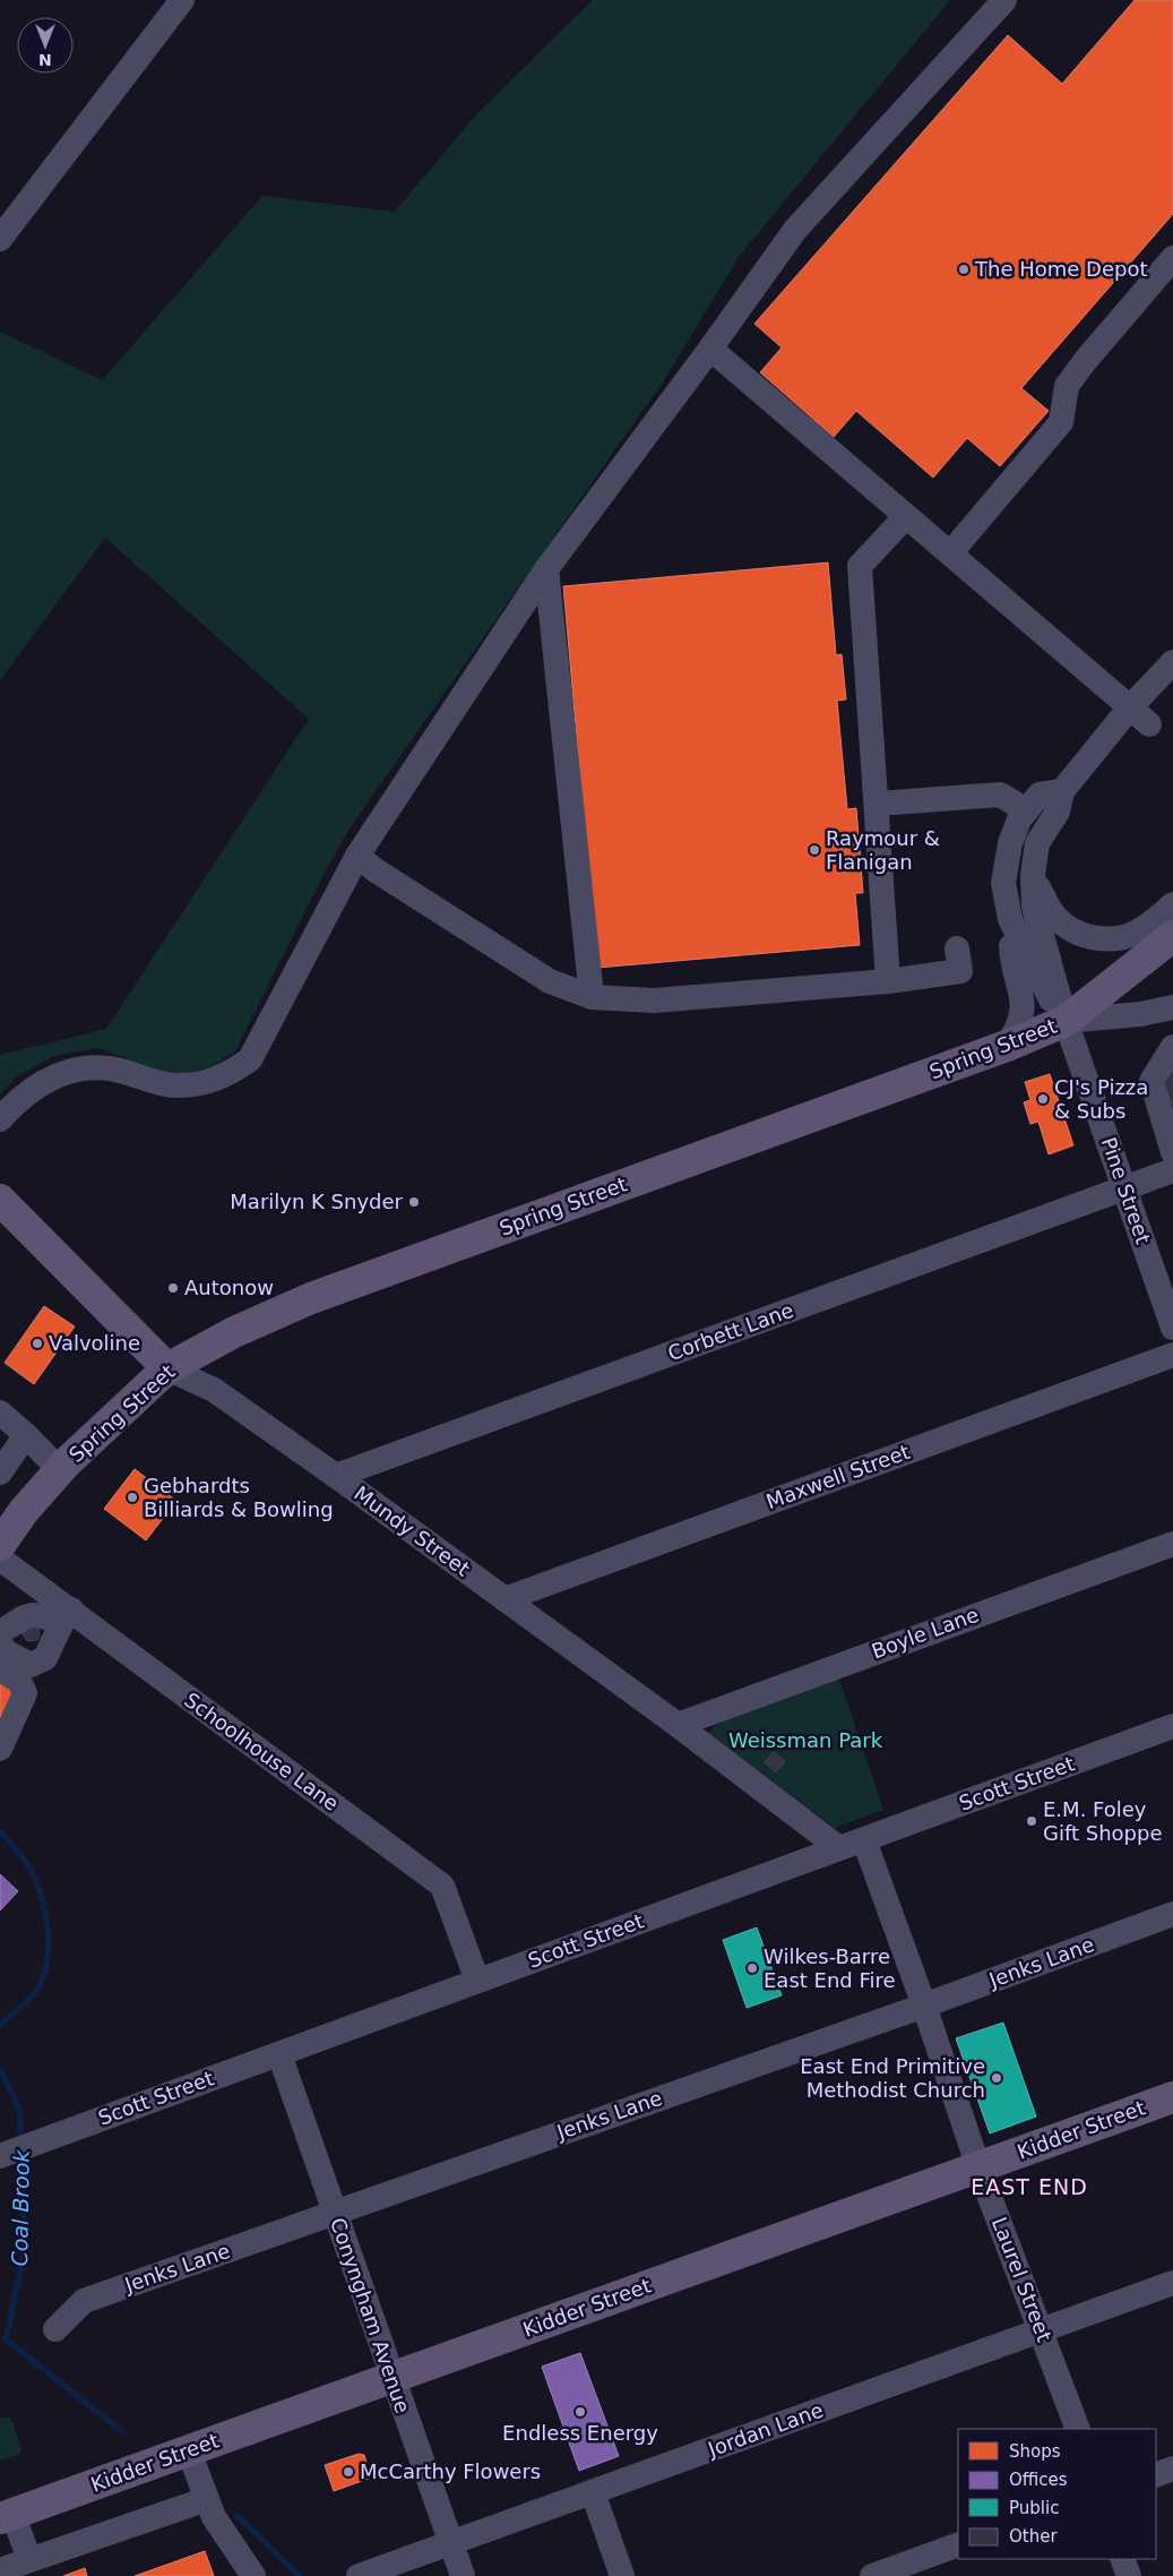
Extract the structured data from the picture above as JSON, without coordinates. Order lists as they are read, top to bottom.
{
  "streets": {
    "main road": ["Spring Street", "Mundy Street", "Kidder Street"],
    "street": [
      "Pine Street",
      "Corbett Lane",
      "Maxwell Street",
      "Boyle Lane",
      "Schoolhouse Lane",
      "Scott Street",
      "Jenks Lane",
      "Laurel Street",
      "Conyngham Avenue",
      "Jordan Lane"
    ]
  },
  "crossings": [
    ["Spring Street", "Pine Street"],
    ["Spring Street", "Mundy Street"],
    ["Pine Street", "Corbett Lane"],
    ["Corbett Lane", "Mundy Street"],
    ["Maxwell Street", "Mundy Street"],
    ["Mundy Street", "Boyle Lane"],
    ["Mundy Street", "Scott Street"],
    ["Schoolhouse Lane", "Scott Street"],
    ["Scott Street", "Laurel Street"],
    ["Scott Street", "Conyngham Avenue"],
    ["Jenks Lane", "Laurel Street"],
    ["Jenks Lane", "Conyngham Avenue"],
    ["Kidder Street", "Laurel Street"],
    ["Kidder Street", "Conyngham Avenue"],
    ["Laurel Street", "Jordan Lane"],
    ["Conyngham Avenue", "Jordan Lane"]
  ],
  "districts": ["EAST END"],
  "water": ["Coal Brook"],
  "parks": ["Weissman Park"],
  "places": [
    "The Home Depot",
    "Raymour & Flanigan",
    "CJ's Pizza & Subs",
    "Marilyn K Snyder",
    "Autonow",
    "Valvoline",
    "Gebhardts Billiards & Bowling",
    "E.M. Foley Gift Shoppe",
    "Wilkes-Barre East End Fire",
    "East End Primitive Methodist Church",
    "Endless Energy",
    "McCarthy Flowers"
  ],
  "legend": [
    "Shops",
    "Offices",
    "Public",
    "Other"
  ],
  "north": "bottom"
}
